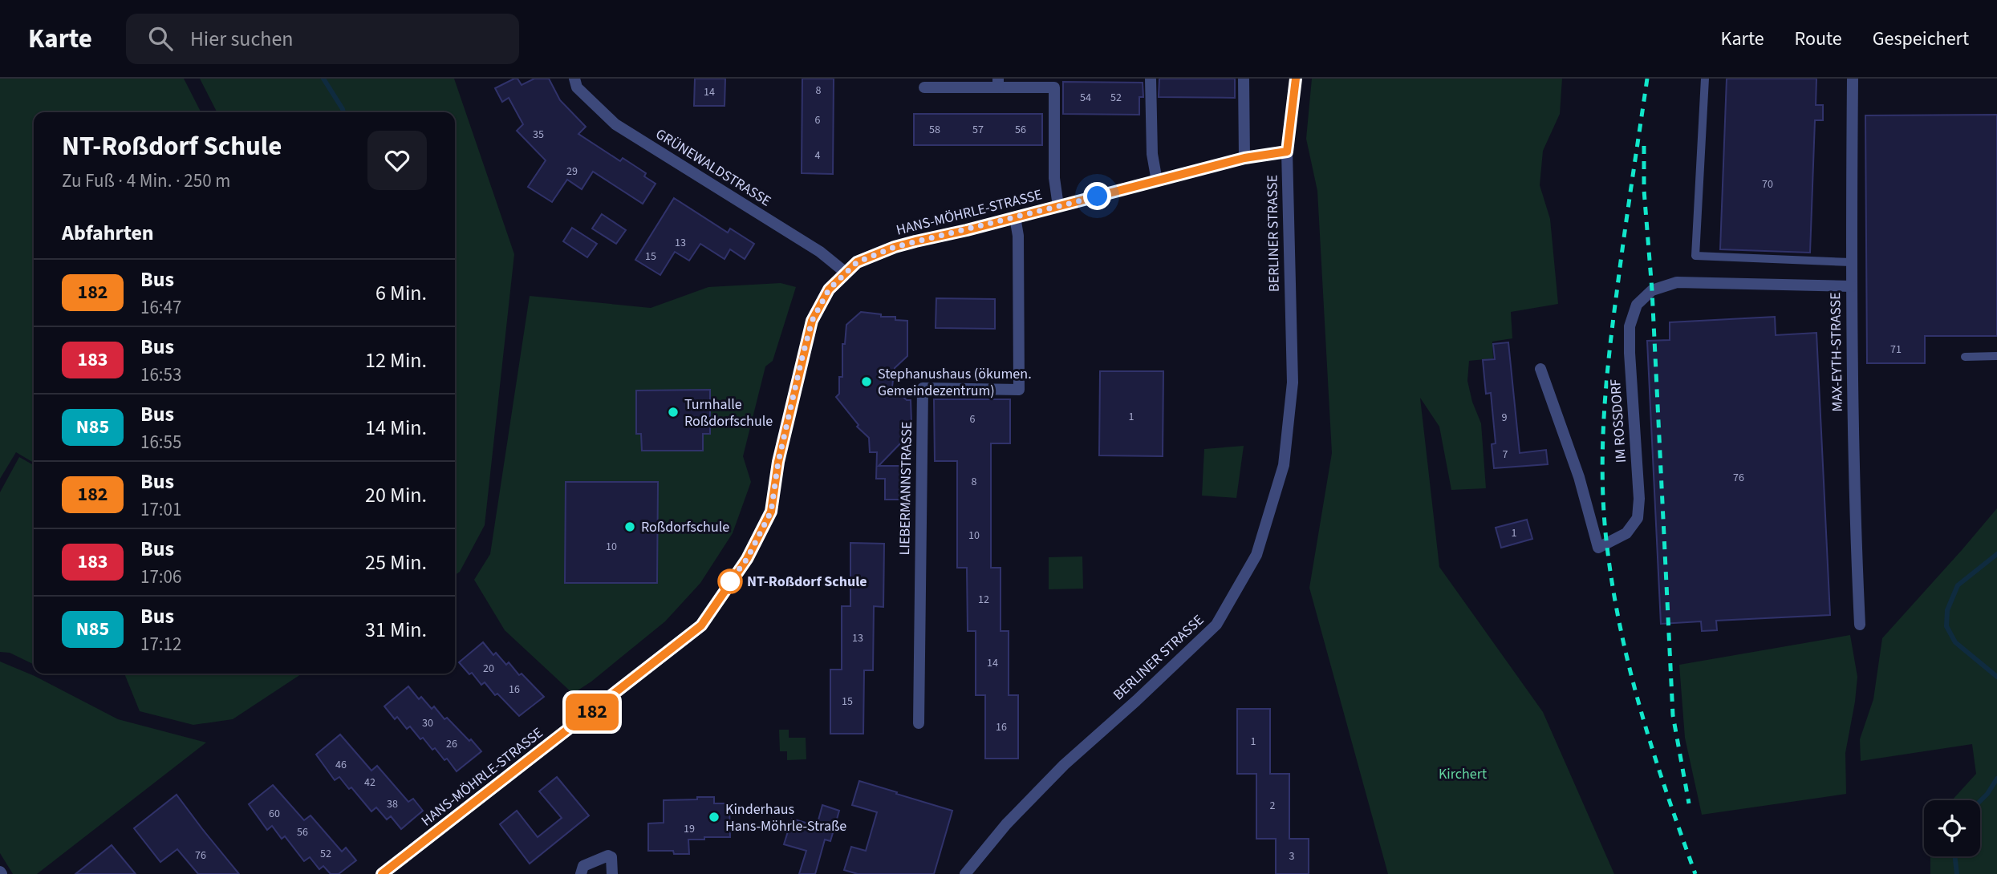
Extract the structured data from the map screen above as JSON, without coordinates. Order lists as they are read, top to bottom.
{
  "streets": {
    "street": [
      "GRÜNEWALDSTRASSE",
      "HANS-MÖHRLE-STRASSE",
      "BERLINER STRASSE",
      "MAX-EYTH-STRASSE",
      "IM ROSSDORF",
      "LIEBERMANNSTRASSE"
    ]
  },
  "crossings": [
    ["GRÜNEWALDSTRASSE", "HANS-MÖHRLE-STRASSE"],
    ["HANS-MÖHRLE-STRASSE", "BERLINER STRASSE"],
    ["HANS-MÖHRLE-STRASSE", "LIEBERMANNSTRASSE"],
    ["MAX-EYTH-STRASSE", "IM ROSSDORF"]
  ],
  "parks": ["Kirchert"],
  "places": [
    "Stephanushaus (ökumen. Gemeindezentrum)",
    "Turnhalle Roßdorfschule",
    "Roßdorfschule",
    "NT-Roßdorf Schule",
    "Kinderhaus Hans-Möhrle-Straße"
  ],
  "lines": ["bus line 182"],
  "house_numbers": [
    "8",
    "14",
    "54",
    "52",
    "6",
    "58",
    "57",
    "56",
    "35",
    "4",
    "29",
    "70",
    "13",
    "15",
    "71",
    "1",
    "9",
    "6",
    "7",
    "76",
    "8",
    "1",
    "10",
    "10",
    "12",
    "13",
    "14",
    "20",
    "16",
    "15",
    "30",
    "16",
    "1",
    "26",
    "46",
    "42",
    "38",
    "2",
    "60",
    "19",
    "56",
    "52",
    "76",
    "3"
  ],
  "page": {
    "header": "Karte",
    "search": "Hier suchen",
    "nav": ["Karte", "Route", "Gespeichert"],
    "on_map": "182",
    "heading": [
      ["NT-Roßdorf Schule", "Zu Fuß · 4 Min. · 250 m"],
      "Abfahrten"
    ],
    "list": [
      {
        "mark": "182",
        "name": "Bus",
        "note": "16:47",
        "value": "6 Min."
      },
      {
        "mark": "183",
        "name": "Bus",
        "note": "16:53",
        "value": "12 Min."
      },
      {
        "mark": "N85",
        "name": "Bus",
        "note": "16:55",
        "value": "14 Min."
      },
      {
        "mark": "182",
        "name": "Bus",
        "note": "17:01",
        "value": "20 Min."
      },
      {
        "mark": "183",
        "name": "Bus",
        "note": "17:06",
        "value": "25 Min."
      },
      {
        "mark": "N85",
        "name": "Bus",
        "note": "17:12",
        "value": "31 Min."
      }
    ]
  }
}
